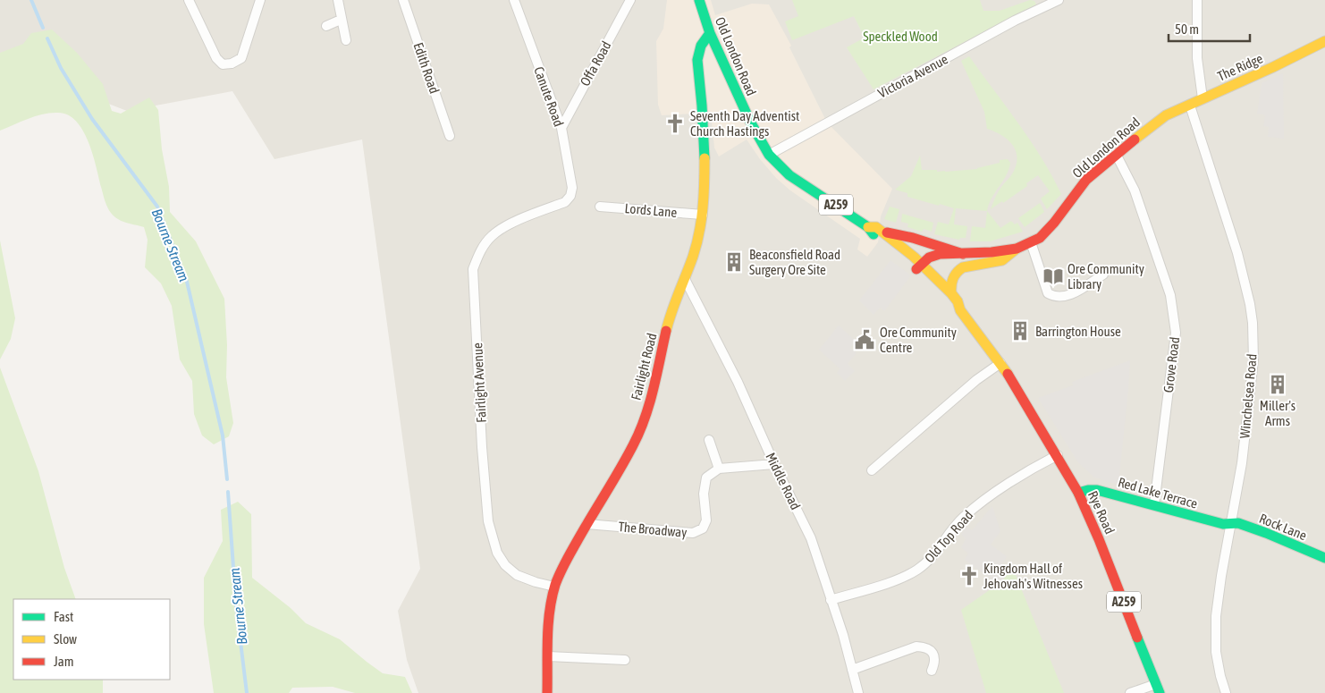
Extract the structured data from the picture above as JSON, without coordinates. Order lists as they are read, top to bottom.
{
  "streets": {
    "main road": [
      "Old London Road",
      "The Ridge",
      "A259",
      "Fairlight Road",
      "Red Lake Terrace",
      "Rye Road",
      "Rock Lane"
    ],
    "street": [
      "Offa Road",
      "Edith Road",
      "Victoria Avenue",
      "Canute Road",
      "Lords Lane",
      "Grove Road",
      "Fairlight Avenue",
      "Winchelsea Road",
      "Middle Road",
      "The Broadway",
      "Old Top Road"
    ]
  },
  "crossings": [
    ["Old London Road", "The Ridge"],
    ["Old London Road", "Victoria Avenue"],
    ["Old London Road", "Grove Road"],
    ["Old London Road", "Fairlight Road"],
    ["Old London Road", "Winchelsea Road"],
    ["Old London Road", "Rye Road"],
    ["Offa Road", "Canute Road"],
    ["The Ridge", "Winchelsea Road"],
    ["Canute Road", "Fairlight Avenue"],
    ["Lords Lane", "Fairlight Road"],
    ["Grove Road", "Red Lake Terrace"],
    ["Fairlight Road", "Fairlight Avenue"],
    ["Fairlight Road", "Middle Road"],
    ["Fairlight Road", "The Broadway"],
    ["Winchelsea Road", "Red Lake Terrace"],
    ["Winchelsea Road", "Rock Lane"],
    ["Middle Road", "Old Top Road"],
    ["Red Lake Terrace", "Rye Road"],
    ["Red Lake Terrace", "Rock Lane"],
    ["Rye Road", "Old Top Road"]
  ],
  "water": ["Bourne Stream"],
  "parks": ["Speckled Wood"],
  "places": {
    "church": ["Seventh Day Adventist Church Hastings", "Kingdom Hall of Jehovah's Witnesses"],
    "building": ["Beaconsfield Road Surgery Ore Site", "Barrington House", "Miller's Arms"],
    "library": ["Ore Community Library"],
    "public building": ["Ore Community Centre"]
  },
  "legend": ["Fast", "Slow", "Jam"],
  "scale_bar": "50 m"
}
